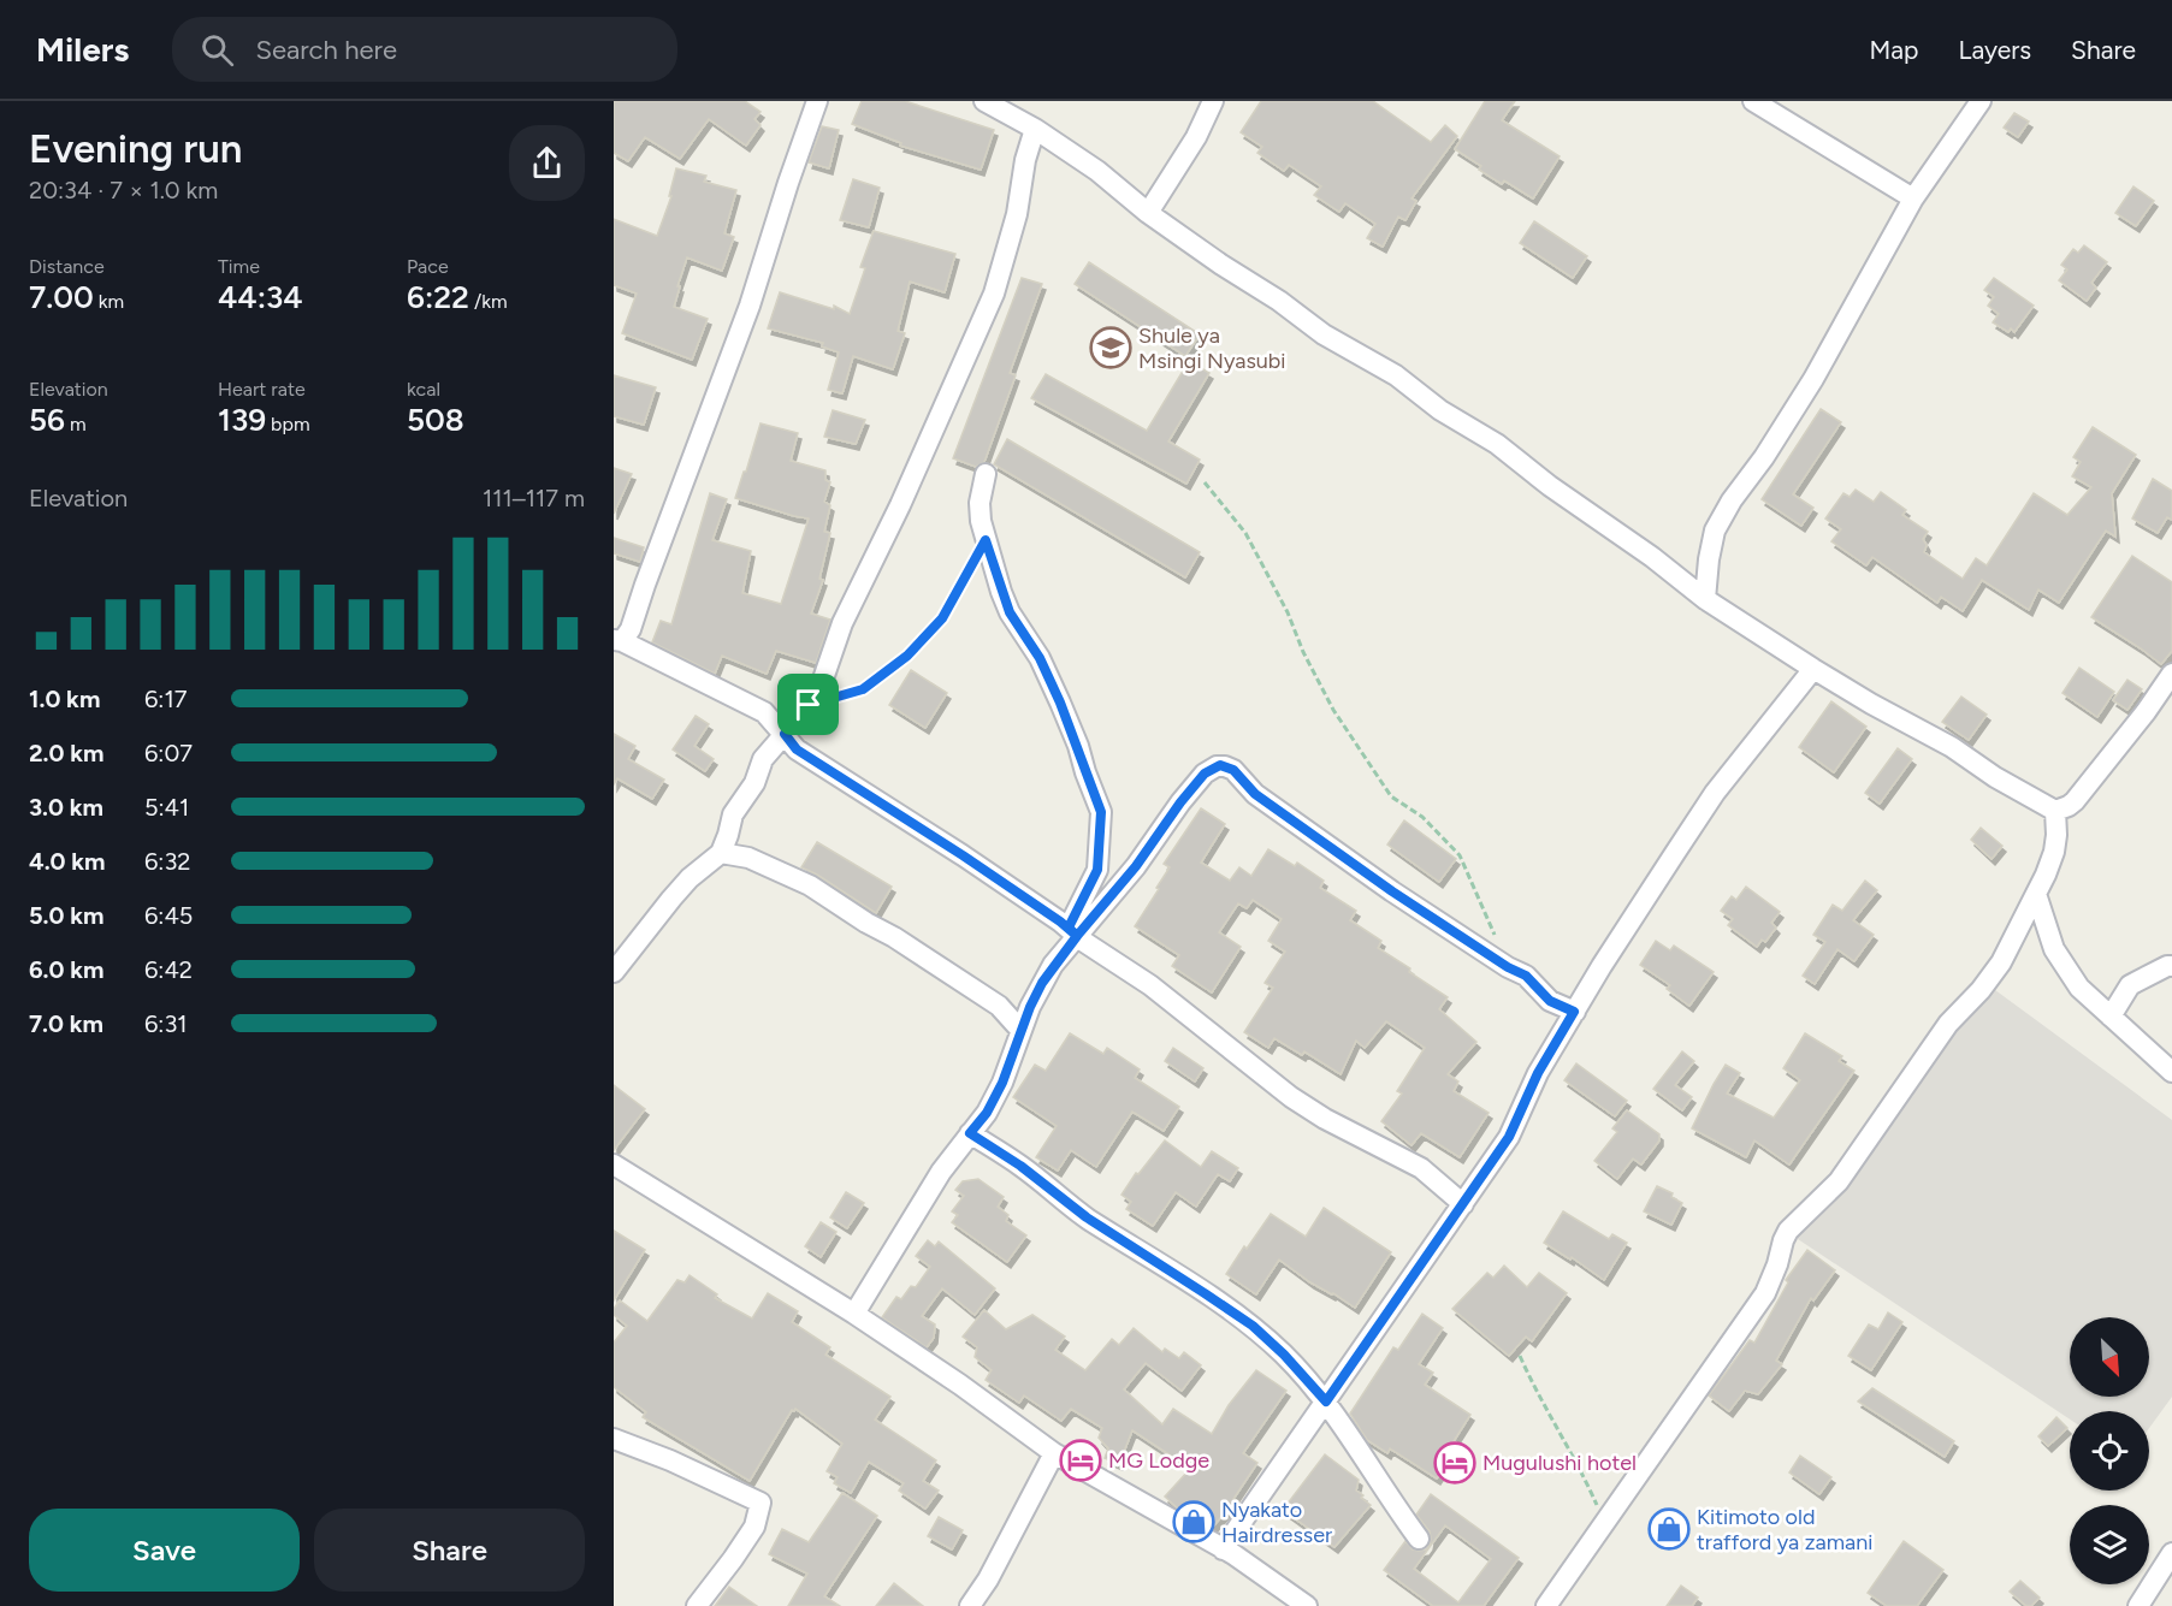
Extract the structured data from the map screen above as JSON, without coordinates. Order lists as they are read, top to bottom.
{
  "places": {
    "school or university": ["Shule ya Msingi Nyasubi"],
    "hotel": ["MG Lodge", "Mugulushi hotel"],
    "shop": ["Nyakato Hairdresser", "Kitimoto old trafford ya zamani"]
  },
  "north": "bottom right",
  "page": {
    "header": "Milers",
    "search": "Search here",
    "nav": ["Map", "Layers", "Share"],
    "heading": ["Evening run", "20:34 · 7 × 1.0 km"],
    "stats": [
      ["Distance", "7.00 km"],
      ["Time", "44:34"],
      ["Pace", "6:22 /km"],
      ["Elevation", "56 m"],
      ["Heart rate", "139 bpm"],
      ["kcal", "508"]
    ],
    "chart": ["Elevation", "111–117 m"],
    "list": [
      {
        "name": "1.0 km",
        "note": "6:17"
      },
      {
        "name": "2.0 km",
        "note": "6:07"
      },
      {
        "name": "3.0 km",
        "note": "5:41"
      },
      {
        "name": "4.0 km",
        "note": "6:32"
      },
      {
        "name": "5.0 km",
        "note": "6:45"
      },
      {
        "name": "6.0 km",
        "note": "6:42"
      },
      {
        "name": "7.0 km",
        "note": "6:31"
      }
    ],
    "buttons": ["Save", "Share"]
  }
}
